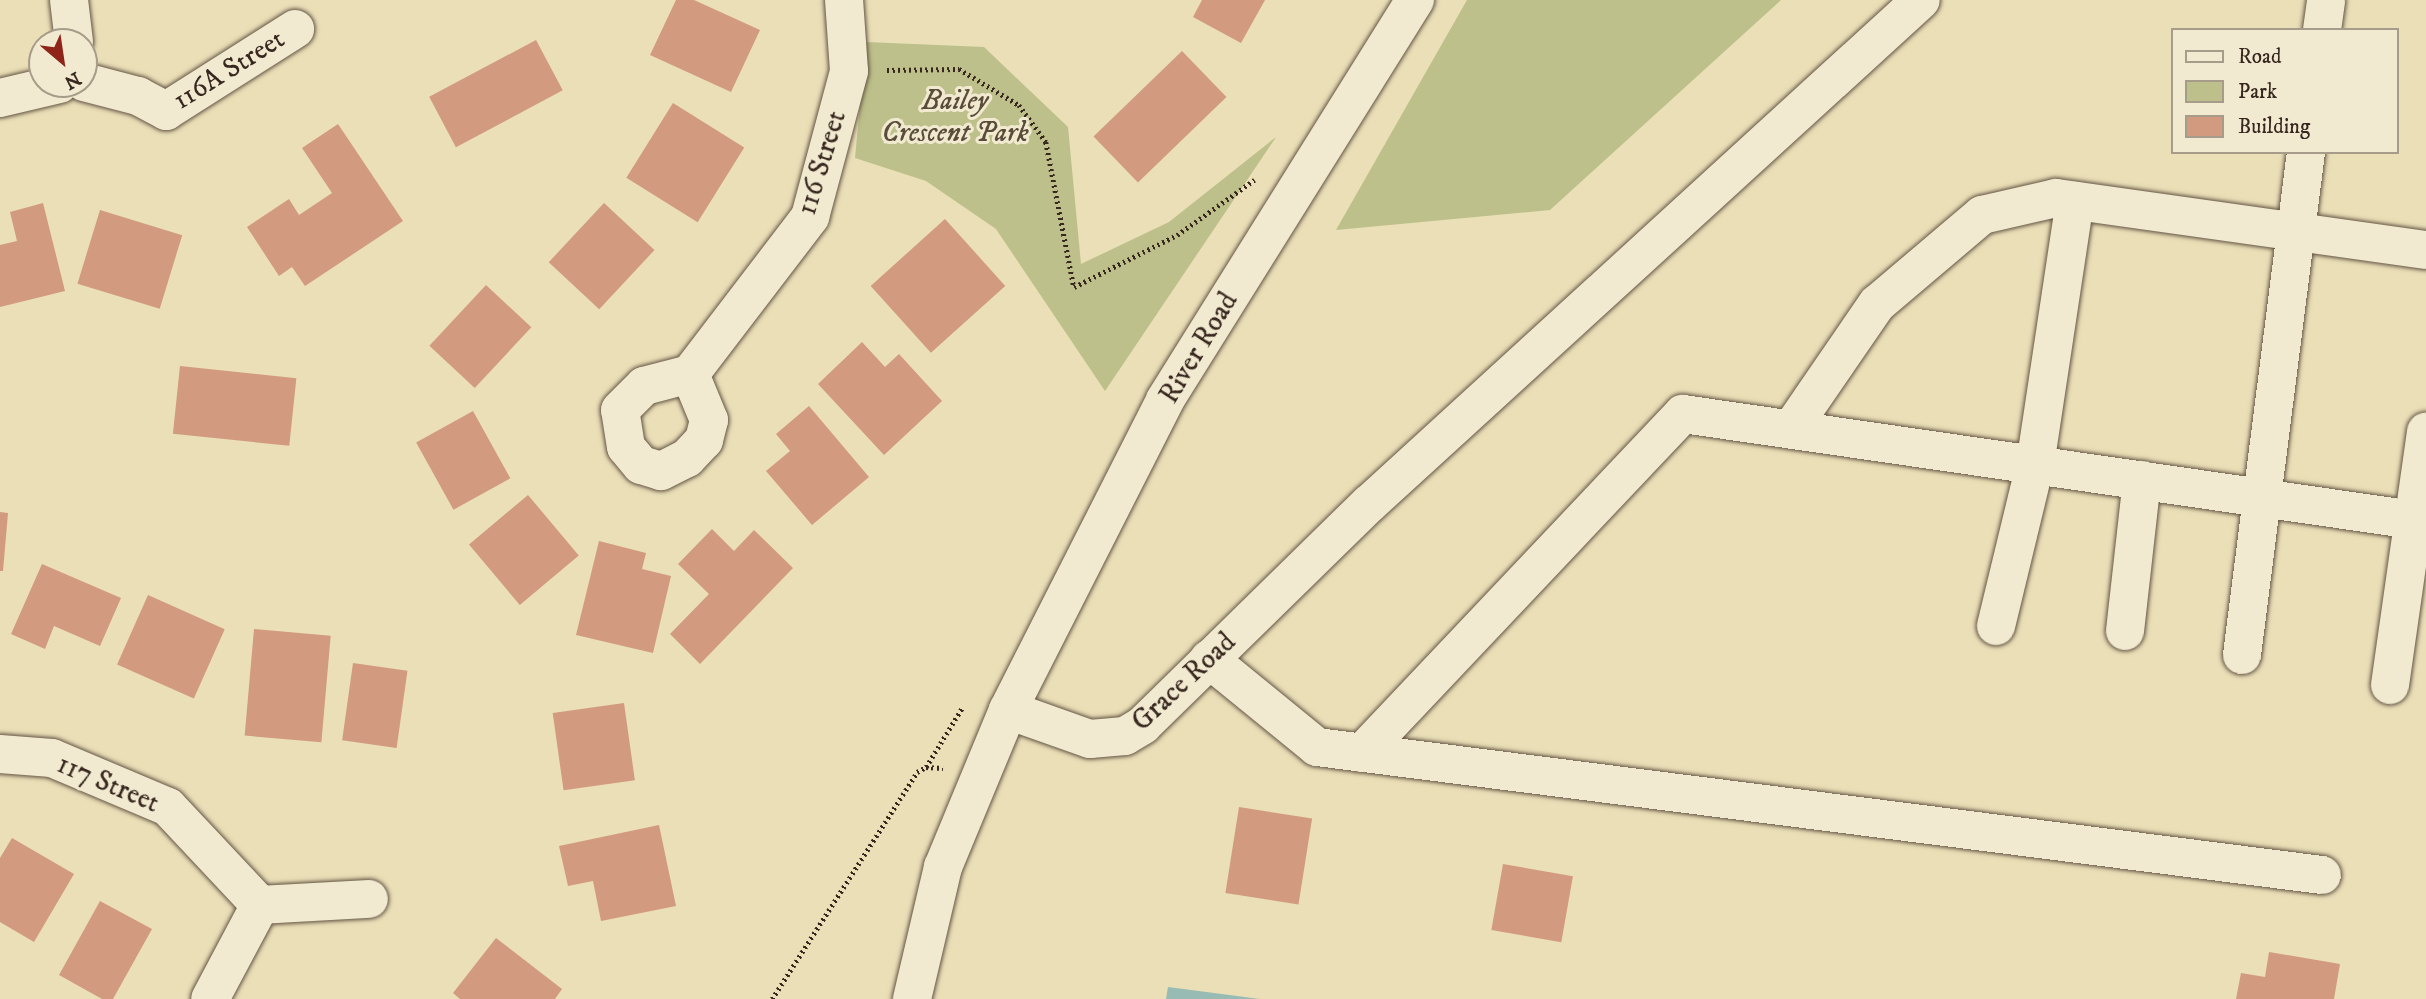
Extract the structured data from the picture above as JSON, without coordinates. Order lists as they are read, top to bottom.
{
  "streets": {
    "street": [
      "116A Street",
      "116 Street",
      "River Road",
      "Grace Road",
      "117 Street"
    ]
  },
  "crossings": [
    ["River Road", "Grace Road"]
  ],
  "parks": ["Bailey Crescent Park"],
  "legend": ["Road", "Park", "Building"],
  "north": "bottom right"
}
